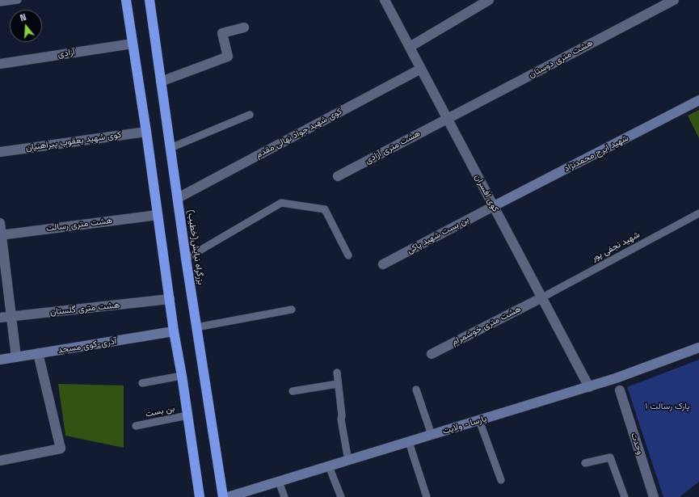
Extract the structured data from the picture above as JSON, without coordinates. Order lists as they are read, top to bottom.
{
  "streets": {
    "highway": ["بزرگراه نیایش(خطیب)"],
    "street": [
      "آزادی",
      "هشت متری دوستان",
      "کوی شهید جواد نهالی مقدم",
      "کوی شهید یعقوب پیراهنیان",
      "هشت متری آزادی",
      "شهید ایرج محمدنژاد",
      "کوی افسران",
      "هشت متری رسالت",
      "بن بست شهید پاکى",
      "هشت متری گلستان",
      "هشت متری خوشمرام",
      "آذری-کوی مسجد",
      "پارسا - ولایت",
      "وحدت"
    ],
    "lane": ["شهید نجفی پور", "بن بست"]
  },
  "crossings": [
    ["هشت متری دوستان", "هشت متری آزادی"],
    ["هشت متری دوستان", "کوی افسران"],
    ["کوی شهید جواد نهالی مقدم", "کوی افسران"],
    ["کوی شهید جواد نهالی مقدم", "بزرگراه نیایش(خطیب)"],
    ["هشت متری آزادی", "کوی افسران"],
    ["شهید ایرج محمدنژاد", "کوی افسران"],
    ["شهید ایرج محمدنژاد", "بن بست شهید پاکى"],
    ["کوی افسران", "بن بست شهید پاکى"],
    ["کوی افسران", "شهید نجفی پور"],
    ["کوی افسران", "هشت متری خوشمرام"],
    ["کوی افسران", "پارسا - ولایت"],
    ["شهید نجفی پور", "هشت متری خوشمرام"]
  ],
  "parks": ["پارک رسالت ۱"],
  "north": "top"
}
